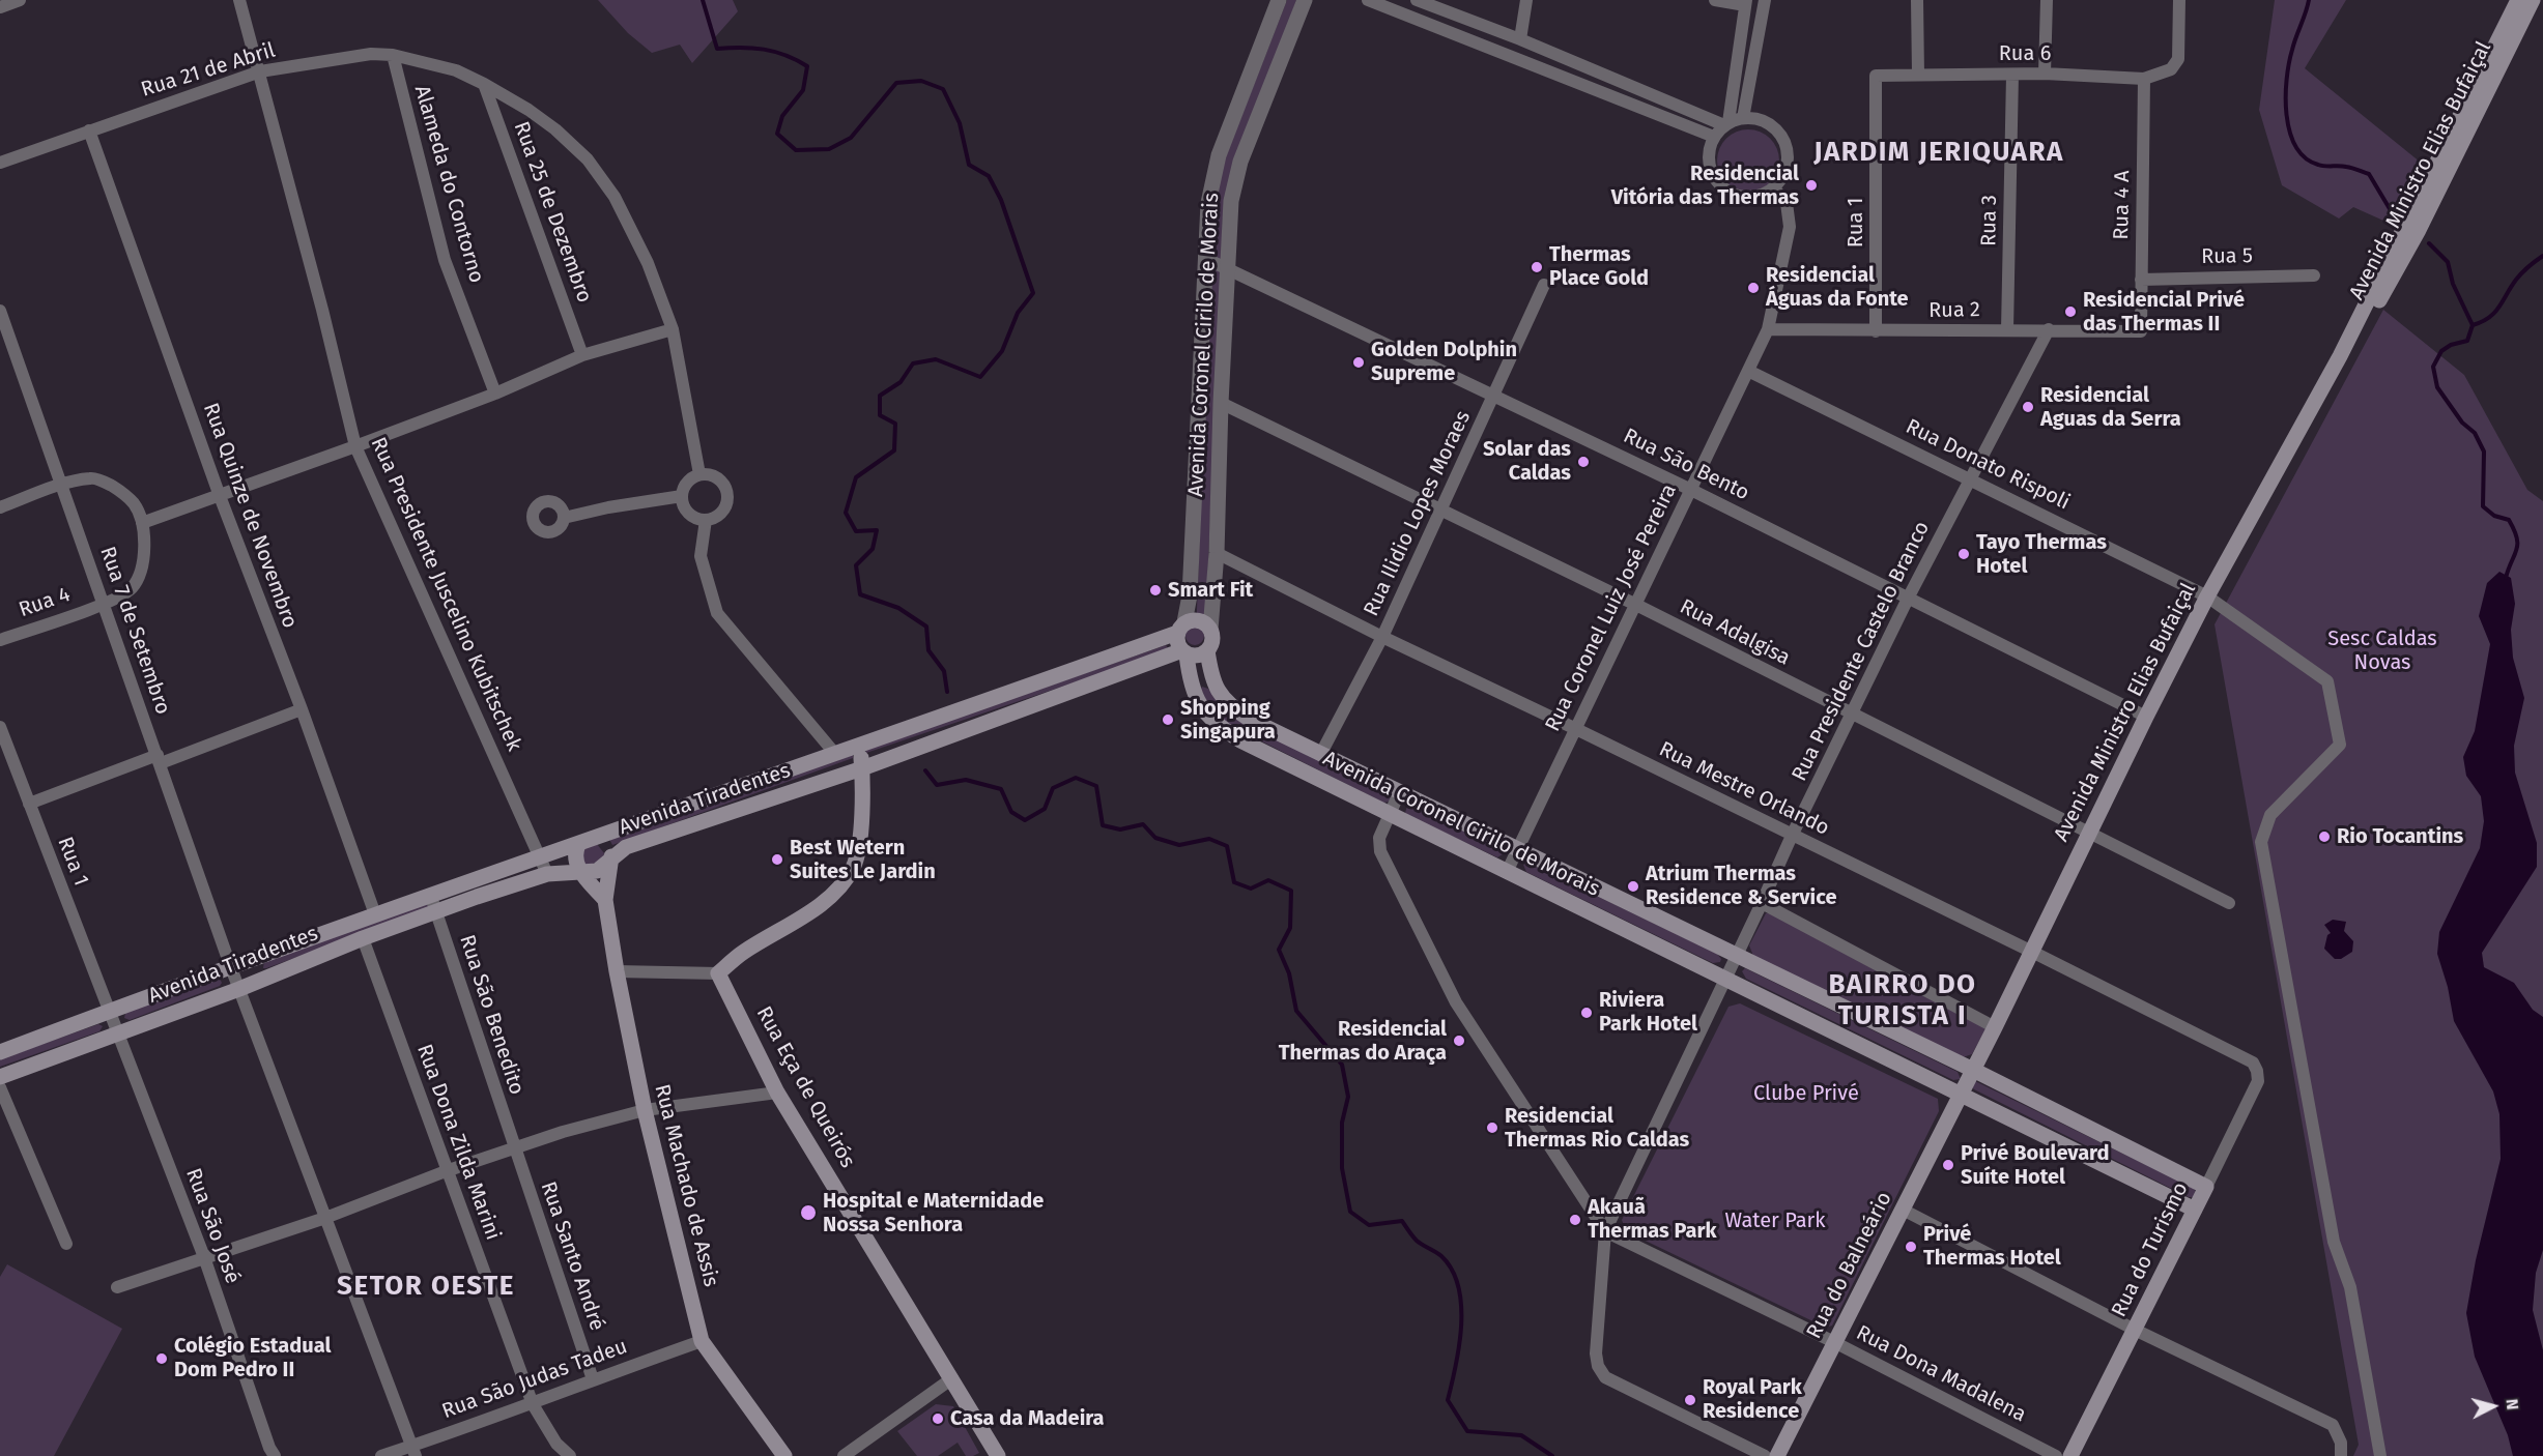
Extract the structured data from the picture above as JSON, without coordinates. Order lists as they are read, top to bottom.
{
  "streets": {
    "main road": [
      "Avenida Ministro Elias Bufaiçal",
      "Avenida Coronel Cirilo de Morais",
      "Avenida Tiradentes",
      "Rua Eça de Queirós",
      "Rua Machado de Assis",
      "Rua do Turismo",
      "Rua do Balneário"
    ],
    "street": [
      "Rua 6",
      "Rua 21 de Abril",
      "Alameda do Contorno",
      "Rua 4 A",
      "Rua 25 de Dezembro",
      "Rua 3",
      "Rua 1",
      "Rua 5",
      "Rua 2",
      "Rua São Bento",
      "Rua Donato Rispoli",
      "Rua Ilidio Lopes Moraes",
      "Rua Quinze de Novembro",
      "Rua Presidente Juscelino Kubitschek",
      "Rua 4",
      "Rua Coronel Luiz José Pereira",
      "Rua 7 de Setembro",
      "Rua Adalgisa",
      "Rua Presidente Castelo Branco",
      "Rua Mestre Orlando",
      "Rua São Benedito",
      "Rua Dona Zilda Marini",
      "Rua São José",
      "Rua Santo André",
      "Rua Dona Madalena",
      "Rua São Judas Tadeu"
    ]
  },
  "crossings": [
    ["Rua 6", "Rua 4 A"],
    ["Rua 6", "Rua 3"],
    ["Rua 6", "Rua 1"],
    ["Rua 21 de Abril", "Alameda do Contorno"],
    ["Rua 21 de Abril", "Rua 25 de Dezembro"],
    ["Rua 21 de Abril", "Rua Quinze de Novembro"],
    ["Rua 21 de Abril", "Rua Presidente Juscelino Kubitschek"],
    ["Avenida Ministro Elias Bufaiçal", "Avenida Coronel Cirilo de Morais"],
    ["Avenida Ministro Elias Bufaiçal", "Rua São Bento"],
    ["Avenida Ministro Elias Bufaiçal", "Rua Donato Rispoli"],
    ["Avenida Ministro Elias Bufaiçal", "Rua Adalgisa"],
    ["Avenida Ministro Elias Bufaiçal", "Rua Mestre Orlando"],
    ["Avenida Ministro Elias Bufaiçal", "Rua do Balneário"],
    ["Rua 4 A", "Rua 5"],
    ["Rua 4 A", "Rua 2"],
    ["Rua 3", "Rua 2"],
    ["Rua 1", "Rua 2"],
    ["Rua 1", "Avenida Tiradentes"],
    ["Rua 1", "Rua São José"],
    ["Rua 2", "Rua Coronel Luiz José Pereira"],
    ["Rua 2", "Rua Presidente Castelo Branco"],
    ["Avenida Coronel Cirilo de Morais", "Rua São Bento"],
    ["Avenida Coronel Cirilo de Morais", "Rua Ilidio Lopes Moraes"],
    ["Avenida Coronel Cirilo de Morais", "Rua Coronel Luiz José Pereira"],
    ["Avenida Coronel Cirilo de Morais", "Rua Adalgisa"],
    ["Avenida Coronel Cirilo de Morais", "Rua Presidente Castelo Branco"],
    ["Avenida Coronel Cirilo de Morais", "Rua Mestre Orlando"],
    ["Avenida Coronel Cirilo de Morais", "Avenida Tiradentes"],
    ["Avenida Coronel Cirilo de Morais", "Rua do Turismo"],
    ["Avenida Coronel Cirilo de Morais", "Rua do Balneário"],
    ["Rua São Bento", "Rua Ilidio Lopes Moraes"],
    ["Rua São Bento", "Rua Coronel Luiz José Pereira"],
    ["Rua São Bento", "Rua Presidente Castelo Branco"],
    ["Rua Donato Rispoli", "Rua Coronel Luiz José Pereira"],
    ["Rua Donato Rispoli", "Rua Presidente Castelo Branco"],
    ["Rua Ilidio Lopes Moraes", "Rua Adalgisa"],
    ["Rua Ilidio Lopes Moraes", "Rua Mestre Orlando"],
    ["Rua Quinze de Novembro", "Avenida Tiradentes"],
    ["Rua Presidente Juscelino Kubitschek", "Avenida Tiradentes"],
    ["Rua 4", "Rua 7 de Setembro"],
    ["Rua Coronel Luiz José Pereira", "Rua Adalgisa"],
    ["Rua Coronel Luiz José Pereira", "Rua Mestre Orlando"],
    ["Rua 7 de Setembro", "Avenida Tiradentes"],
    ["Rua 7 de Setembro", "Rua São Judas Tadeu"],
    ["Rua Adalgisa", "Rua Presidente Castelo Branco"],
    ["Rua Presidente Castelo Branco", "Rua Mestre Orlando"],
    ["Rua Presidente Castelo Branco", "Rua Dona Madalena"],
    ["Rua Mestre Orlando", "Rua do Turismo"],
    ["Avenida Tiradentes", "Rua São Benedito"],
    ["Avenida Tiradentes", "Rua Dona Zilda Marini"],
    ["Avenida Tiradentes", "Rua Machado de Assis"],
    ["Avenida Tiradentes", "Rua São José"],
    ["Rua São Benedito", "Rua Santo André"],
    ["Rua Dona Zilda Marini", "Rua São Judas Tadeu"],
    ["Rua Machado de Assis", "Rua São Judas Tadeu"],
    ["Rua Santo André", "Rua São Judas Tadeu"],
    ["Rua do Balneário", "Rua Dona Madalena"]
  ],
  "districts": ["JARDIM JERIQUARA", "BAIRRO DO TURISTA I", "SETOR OESTE"],
  "parks": ["Sesc Caldas Novas", "Clube Privé", "Water Park"],
  "places": [
    "Residencial Vitória das Thermas",
    "Thermas Place Gold",
    "Residencial Águas da Fonte",
    "Residencial Privé das Thermas II",
    "Golden Dolphin Supreme",
    "Residencial Aguas da Serra",
    "Solar das Caldas",
    "Tayo Thermas Hotel",
    "Smart Fit",
    "Shopping Singapura",
    "Rio Tocantins",
    "Best Wetern Suites Le Jardin",
    "Atrium Thermas Residence & Service",
    "Riviera Park Hotel",
    "Residencial Thermas do Araça",
    "Residencial Thermas Rio Caldas",
    "Privé Boulevard Suíte Hotel",
    "Hospital e Maternidade Nossa Senhora",
    "Akauã Thermas Park",
    "Privé Thermas Hotel",
    "Colégio Estadual Dom Pedro II",
    "Royal Park Residence",
    "Casa da Madeira"
  ],
  "north": "right"
}
